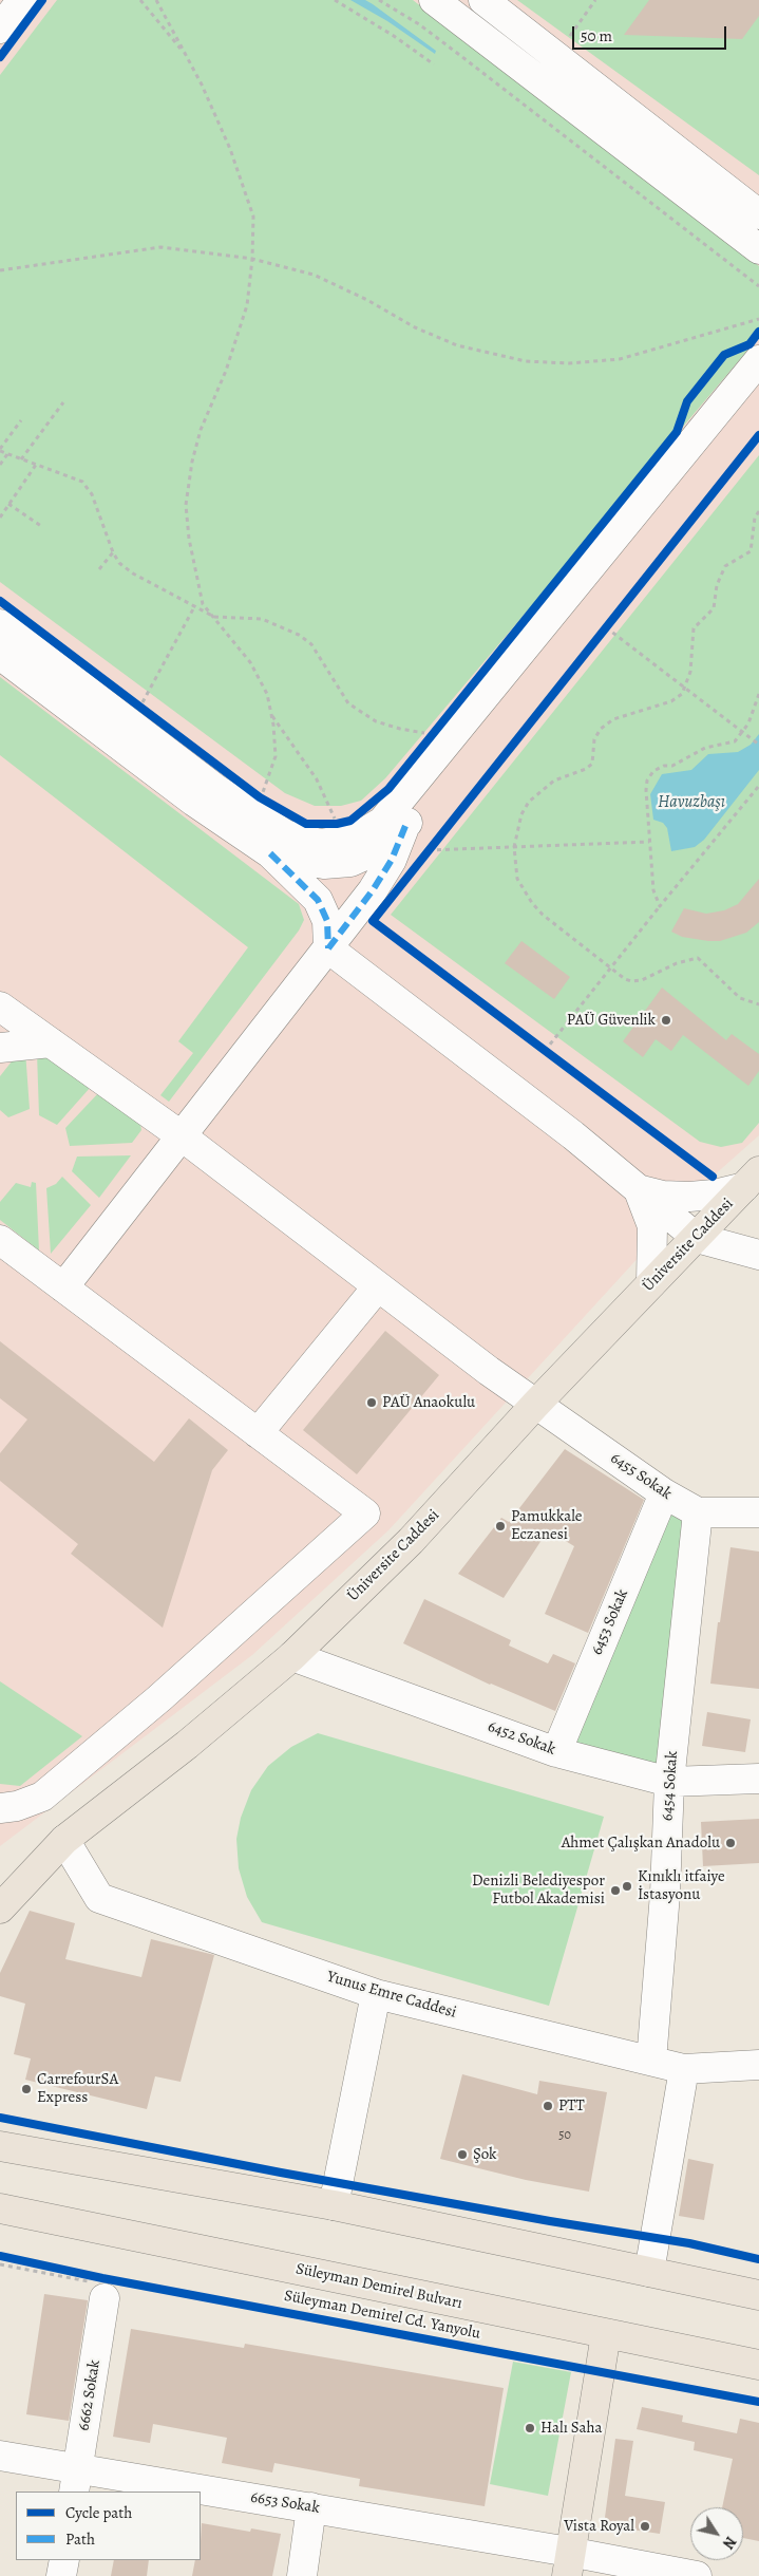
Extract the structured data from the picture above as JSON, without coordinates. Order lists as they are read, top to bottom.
{
  "streets": {
    "main road": ["Üniversite Caddesi", "Süleyman Demirel Bulvarı"],
    "street": [
      "6455 Sokak",
      "6453 Sokak",
      "6452 Sokak",
      "6454 Sokak",
      "Yunus Emre Caddesi",
      "6662 Sokak",
      "6653 Sokak"
    ],
    "cycle path": ["Süleyman Demirel Cd. Yanyolu"]
  },
  "crossings": [
    ["Üniversite Caddesi", "6455 Sokak"],
    ["Üniversite Caddesi", "6452 Sokak"],
    ["Üniversite Caddesi", "Yunus Emre Caddesi"],
    ["6455 Sokak", "6453 Sokak"],
    ["6455 Sokak", "6454 Sokak"],
    ["6453 Sokak", "6452 Sokak"],
    ["6452 Sokak", "6454 Sokak"],
    ["6454 Sokak", "Yunus Emre Caddesi"],
    ["6662 Sokak", "6653 Sokak"]
  ],
  "water": ["Havuzbaşı"],
  "places": [
    "PAÜ Güvenlik",
    "PAÜ Anaokulu",
    "Pamukkale Eczanesi",
    "Ahmet Çalışkan Anadolu",
    "Kınıklı itfaiye İstasyonu",
    "Denizli Belediyespor Futbol Akademisi",
    "CarrefourSA Express",
    "PTT",
    "Şok",
    "Halı Saha",
    "Vista Royal"
  ],
  "house_numbers": ["50"],
  "legend": ["Cycle path", "Path"],
  "scale_bar": "50 m",
  "north": "bottom right"
}
